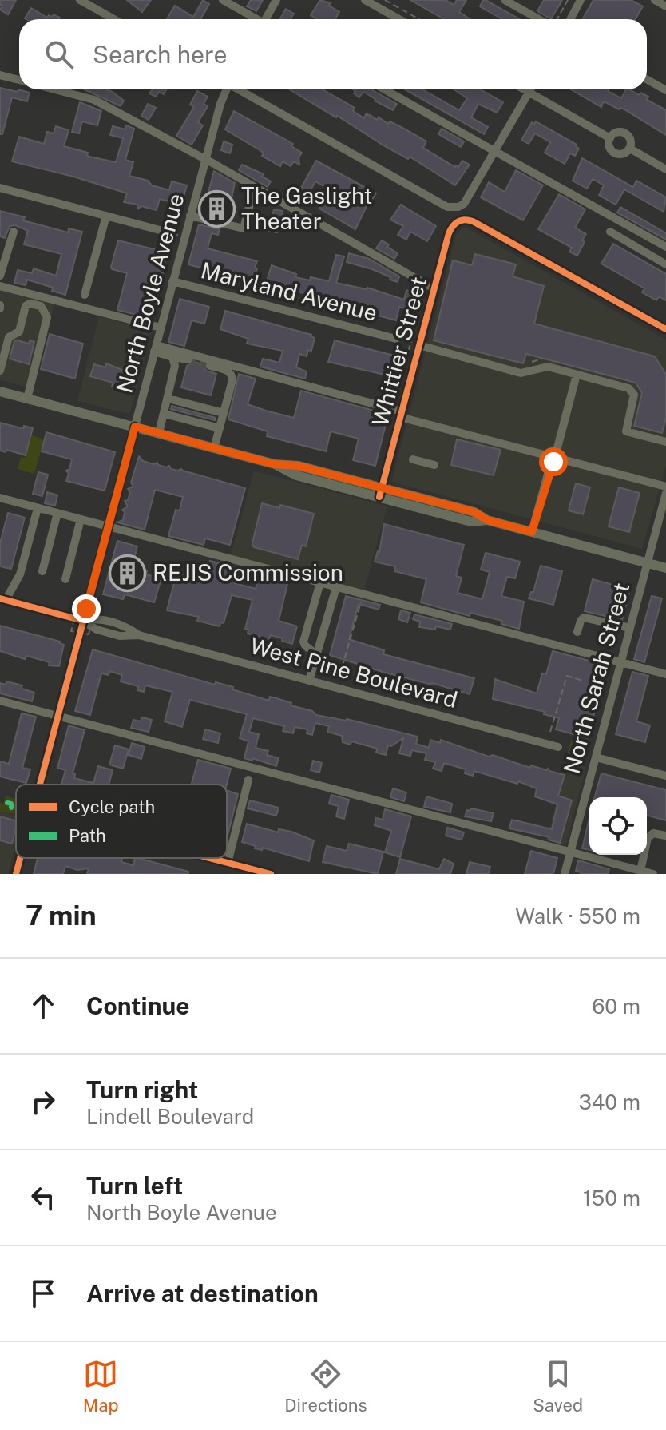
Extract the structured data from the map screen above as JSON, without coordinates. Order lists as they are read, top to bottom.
{
  "streets": {
    "street": [
      "Maryland Avenue",
      "North Boyle Avenue",
      "Whittier Street",
      "West Pine Boulevard",
      "North Sarah Street"
    ]
  },
  "crossings": [
    ["Maryland Avenue", "North Boyle Avenue"],
    ["North Boyle Avenue", "West Pine Boulevard"]
  ],
  "places": {
    "building": ["The Gaslight Theater", "REJIS Commission"]
  },
  "legend": ["Cycle path", "Path"],
  "page": {
    "search": "Search here",
    "heading": ["7 min", "Walk · 550 m"],
    "list": [
      ["Continue", "60 m"],
      ["Turn right", "Lindell Boulevard", "340 m"],
      ["Turn left", "North Boyle Avenue", "150 m"],
      "Arrive at destination"
    ],
    "nav": ["Map", "Directions", "Saved"]
  }
}
